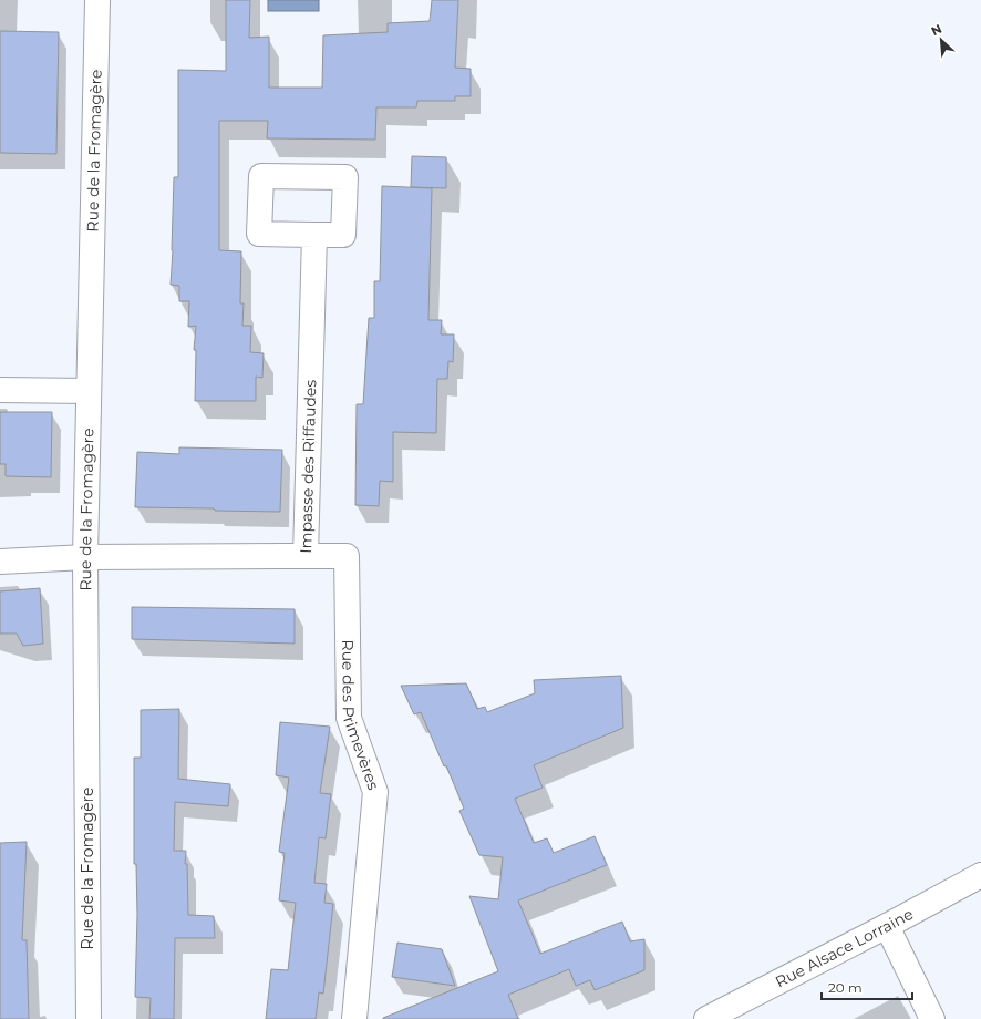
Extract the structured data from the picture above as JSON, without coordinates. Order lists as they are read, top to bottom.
{
  "streets": {
    "street": [
      "Rue de la Fromagère",
      "Impasse des Riffaudes",
      "Rue des Primevères",
      "Rue Alsace Lorraine"
    ]
  },
  "crossings": [
    ["Rue de la Fromagère", "Impasse des Riffaudes"],
    ["Impasse des Riffaudes", "Rue des Primevères"]
  ],
  "scale_bar": "20 m",
  "north": "top left"
}
